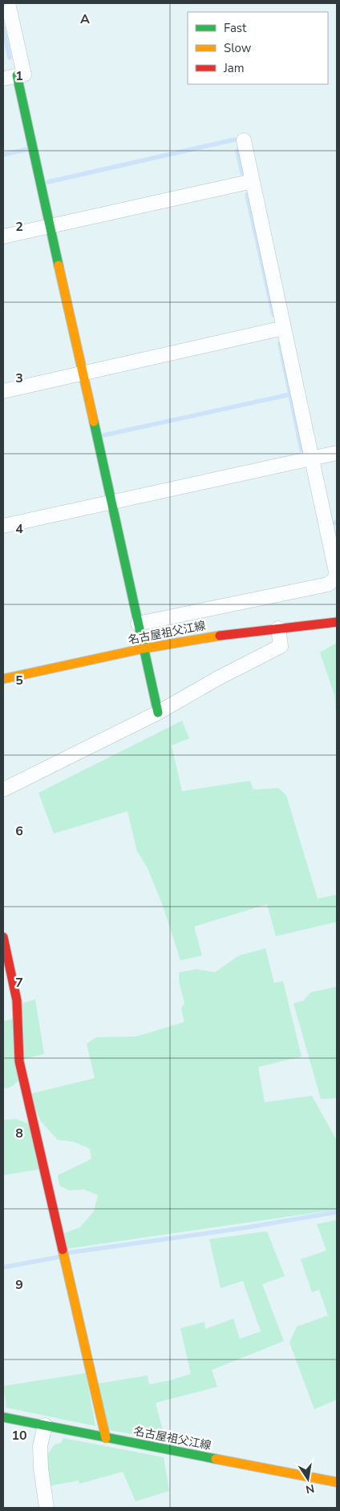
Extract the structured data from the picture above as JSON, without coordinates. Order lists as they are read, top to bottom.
{
  "streets": {
    "street": ["名古屋祖父江線"]
  },
  "legend": ["Fast", "Slow", "Jam"],
  "north": "bottom",
  "grid": {
    "columns": ["A"],
    "rows": [
      "1",
      "2",
      "3",
      "4",
      "5",
      "6",
      "7",
      "8",
      "9",
      "10"
    ]
  }
}
